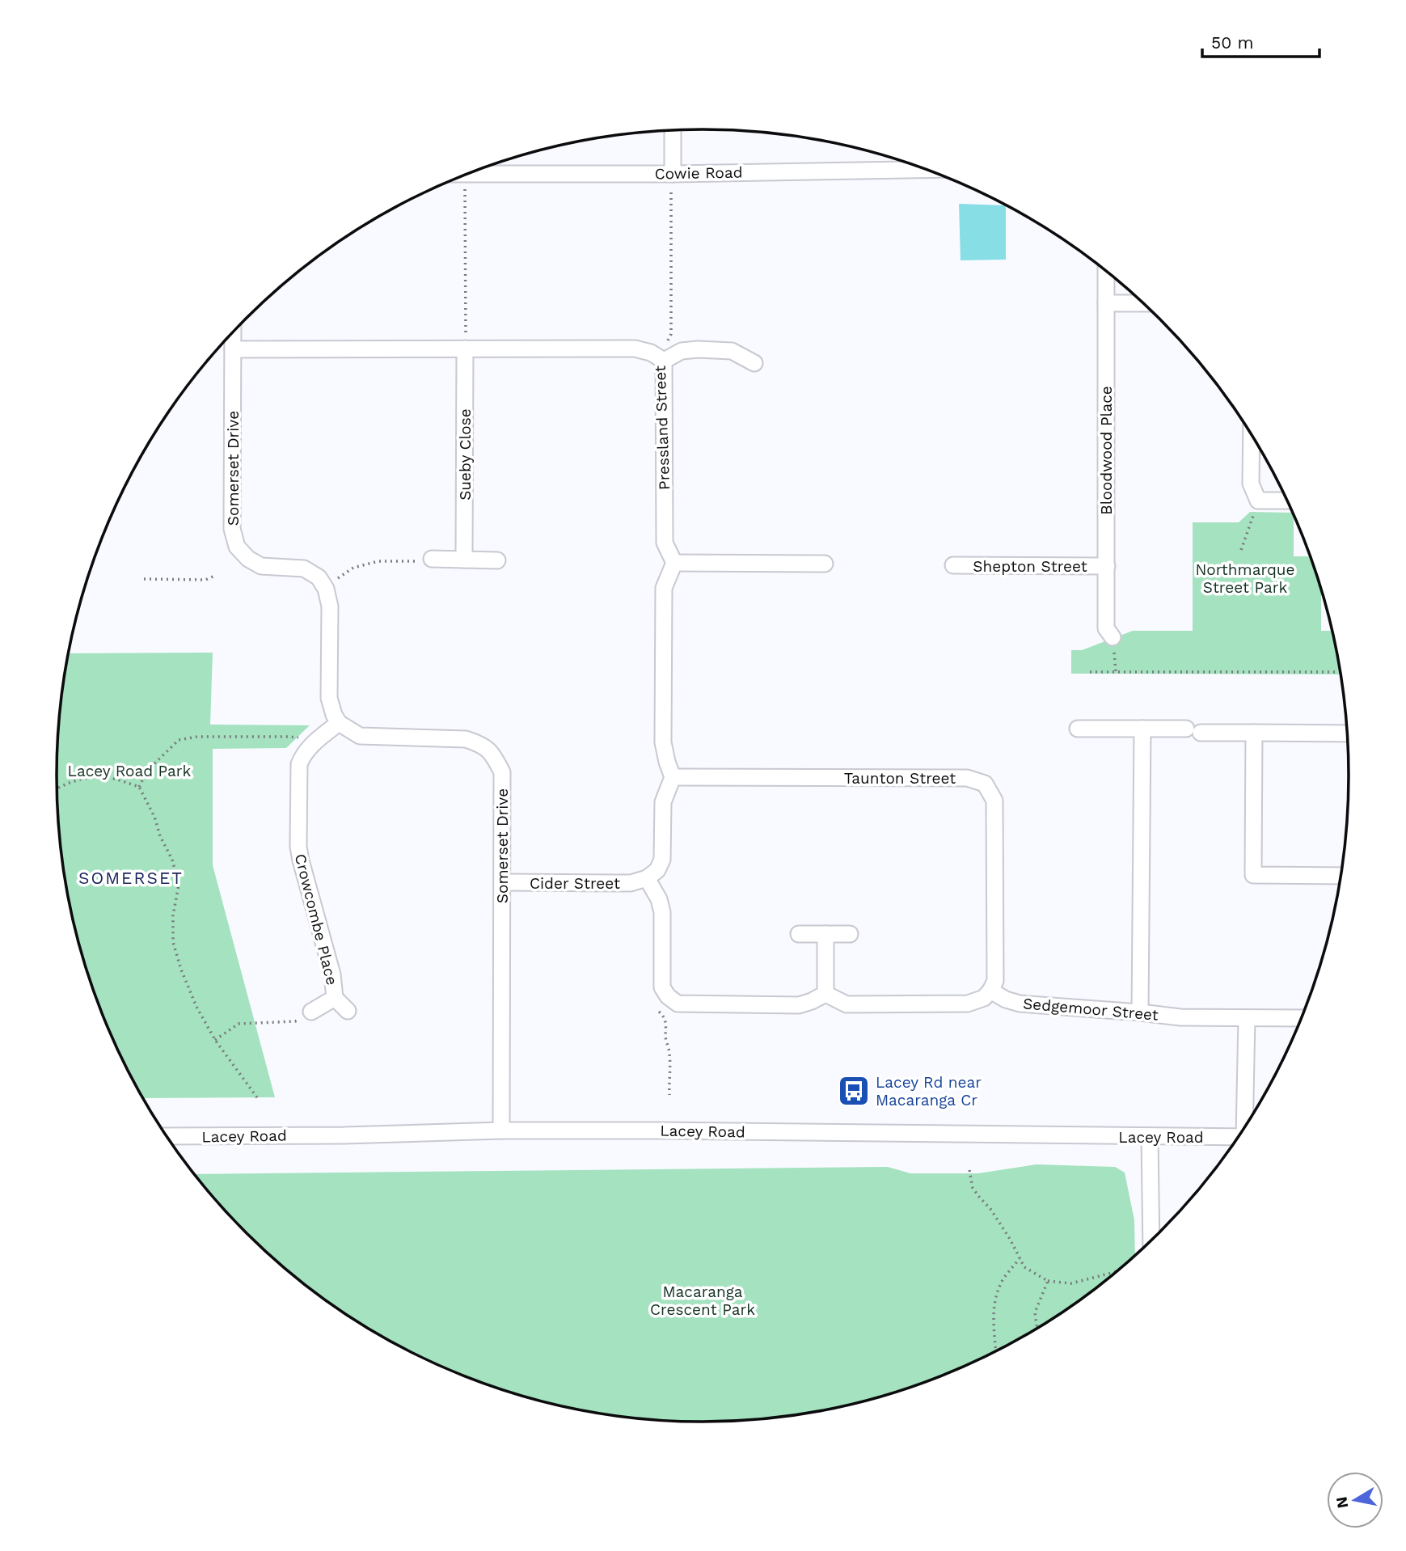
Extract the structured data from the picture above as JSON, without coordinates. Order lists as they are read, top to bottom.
{
  "streets": {
    "street": [
      "Cowie Road",
      "Pressland Street",
      "Bloodwood Place",
      "Sueby Close",
      "Somerset Drive",
      "Shepton Street",
      "Taunton Street",
      "Cider Street",
      "Crowcombe Place",
      "Sedgemoor Street",
      "Lacey Road"
    ]
  },
  "crossings": [
    ["Pressland Street", "Sueby Close"],
    ["Pressland Street", "Somerset Drive"],
    ["Bloodwood Place", "Shepton Street"],
    ["Somerset Drive", "Cider Street"],
    ["Somerset Drive", "Crowcombe Place"],
    ["Somerset Drive", "Lacey Road"],
    ["Taunton Street", "Sedgemoor Street"]
  ],
  "districts": ["SOMERSET"],
  "parks": ["Northmarque Street Park", "Lacey Road Park", "Macaranga Crescent Park"],
  "places": {
    "bus stop": ["Lacey Rd near Macaranga Cr"]
  },
  "scale_bar": "50 m",
  "north": "left"
}
